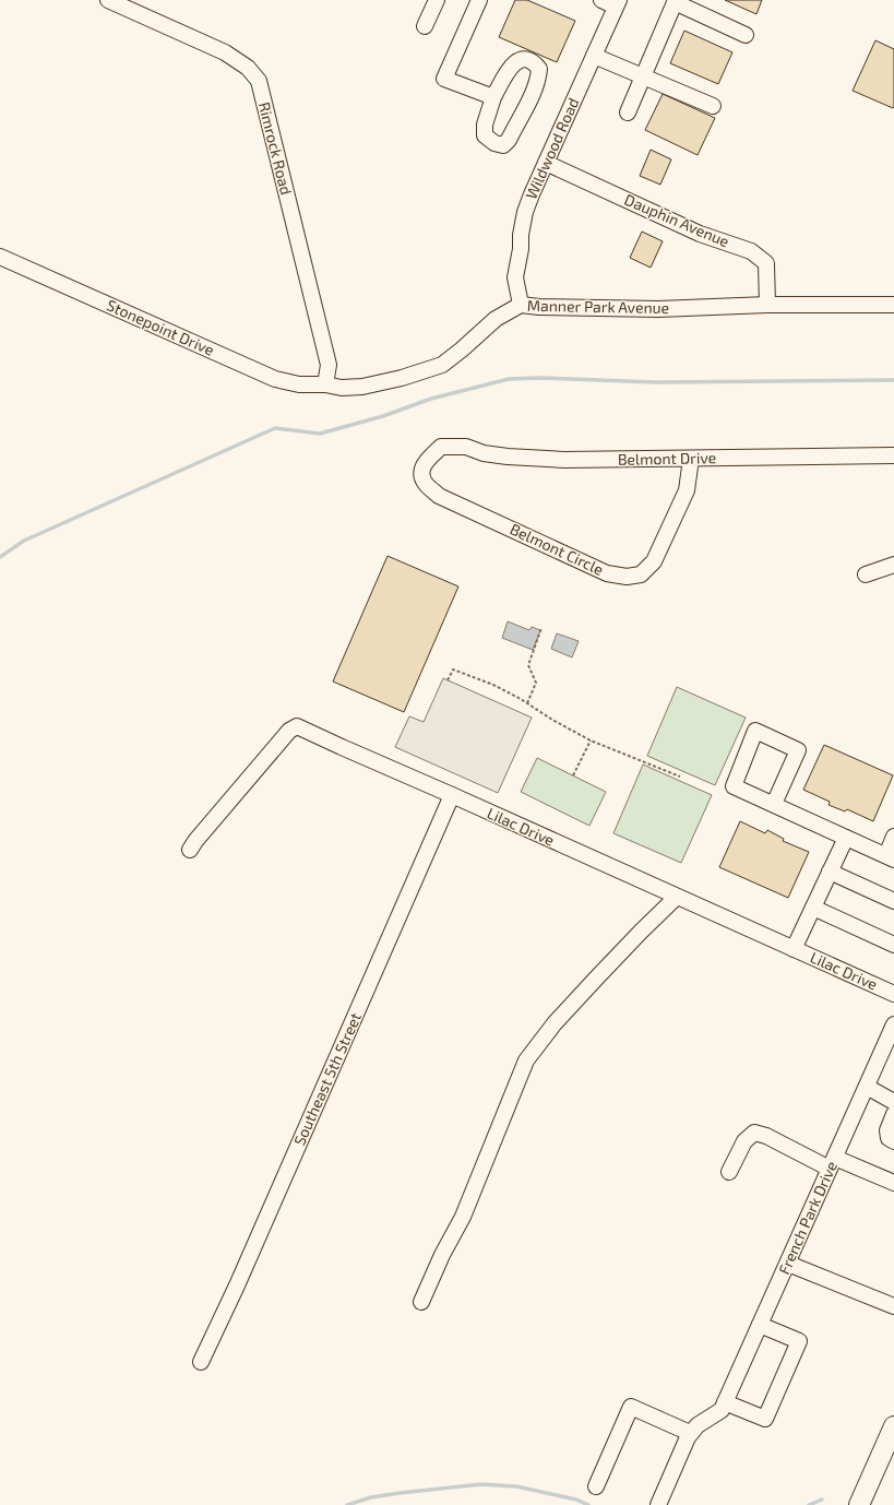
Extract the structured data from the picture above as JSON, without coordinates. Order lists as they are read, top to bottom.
{
  "streets": {
    "street": [
      "Rimrock Road",
      "Wildwood Road",
      "Dauphin Avenue",
      "Manner Park Avenue",
      "Stonepoint Drive",
      "Belmont Drive",
      "Belmont Circle",
      "Lilac Drive",
      "Southeast 5th Street",
      "French Park Drive"
    ]
  },
  "crossings": [
    ["Rimrock Road", "Manner Park Avenue"],
    ["Rimrock Road", "Stonepoint Drive"],
    ["Wildwood Road", "Dauphin Avenue"],
    ["Wildwood Road", "Manner Park Avenue"],
    ["Dauphin Avenue", "Manner Park Avenue"],
    ["Manner Park Avenue", "Stonepoint Drive"],
    ["Belmont Drive", "Belmont Circle"],
    ["Lilac Drive", "Southeast 5th Street"]
  ]
}
